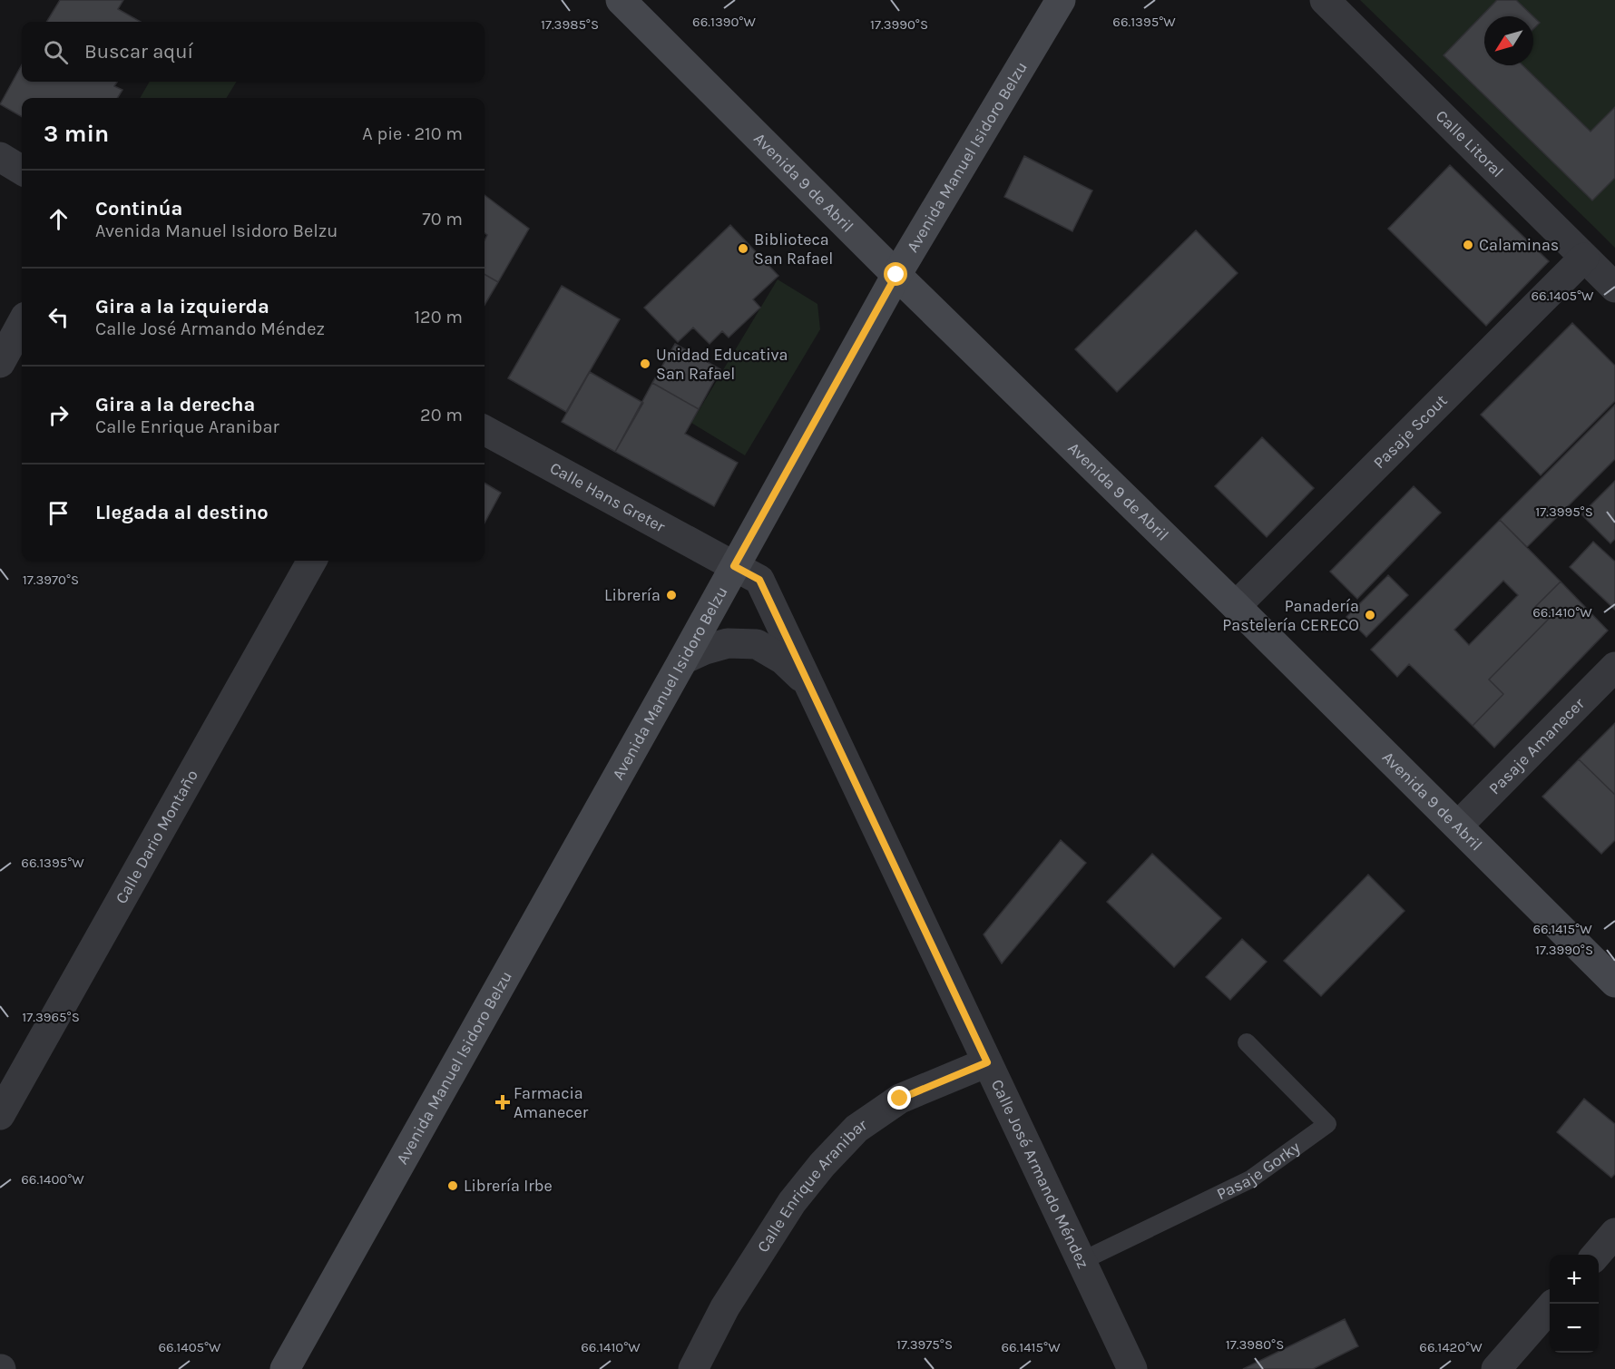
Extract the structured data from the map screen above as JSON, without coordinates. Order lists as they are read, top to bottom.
{
  "streets": {
    "main road": ["Avenida Manuel Isidoro Belzu", "Avenida 9 de Abril"],
    "street": [
      "Calle Litoral",
      "Pasaje Scout",
      "Calle Hans Greter",
      "Pasaje Amanecer",
      "Calle Dario Montaño",
      "Calle José Armando Méndez",
      "Calle Enrique Aranibar"
    ],
    "lane": ["Pasaje Gorky"]
  },
  "crossings": [
    ["Calle Litoral", "Pasaje Scout"],
    ["Avenida Manuel Isidoro Belzu", "Avenida 9 de Abril"],
    ["Avenida Manuel Isidoro Belzu", "Calle Hans Greter"],
    ["Avenida Manuel Isidoro Belzu", "Calle José Armando Méndez"],
    ["Avenida 9 de Abril", "Pasaje Scout"],
    ["Avenida 9 de Abril", "Pasaje Amanecer"],
    ["Calle Hans Greter", "Calle José Armando Méndez"],
    ["Pasaje Gorky", "Calle José Armando Méndez"],
    ["Calle José Armando Méndez", "Calle Enrique Aranibar"]
  ],
  "places": {
    "other": [
      "Calaminas",
      "Biblioteca San Rafael",
      "Unidad Educativa San Rafael",
      "Librería",
      "Panadería Pastelería CERECO",
      "Librería Irbe"
    ],
    "health": ["Farmacia Amanecer"]
  },
  "north": "bottom left",
  "page": {
    "search": "Buscar aquí",
    "heading": ["3 min", "A pie · 210 m"],
    "list": [
      ["Continúa", "Avenida Manuel Isidoro Belzu", "70 m"],
      ["Gira a la izquierda", "Calle José Armando Méndez", "120 m"],
      ["Gira a la derecha", "Calle Enrique Aranibar", "20 m"],
      "Llegada al destino"
    ],
    "map_buttons": ["+", "−"]
  },
  "coordinates": [
    "66.1390°W",
    "66.1395°W",
    "17.3985°S",
    "17.3990°S",
    "66.1405°W",
    "17.3995°S",
    "17.3970°S",
    "66.1410°W",
    "66.1415°W",
    "17.3965°S",
    "66.1400°W",
    "17.3975°S",
    "17.3980°S",
    "66.1420°W"
  ]
}
